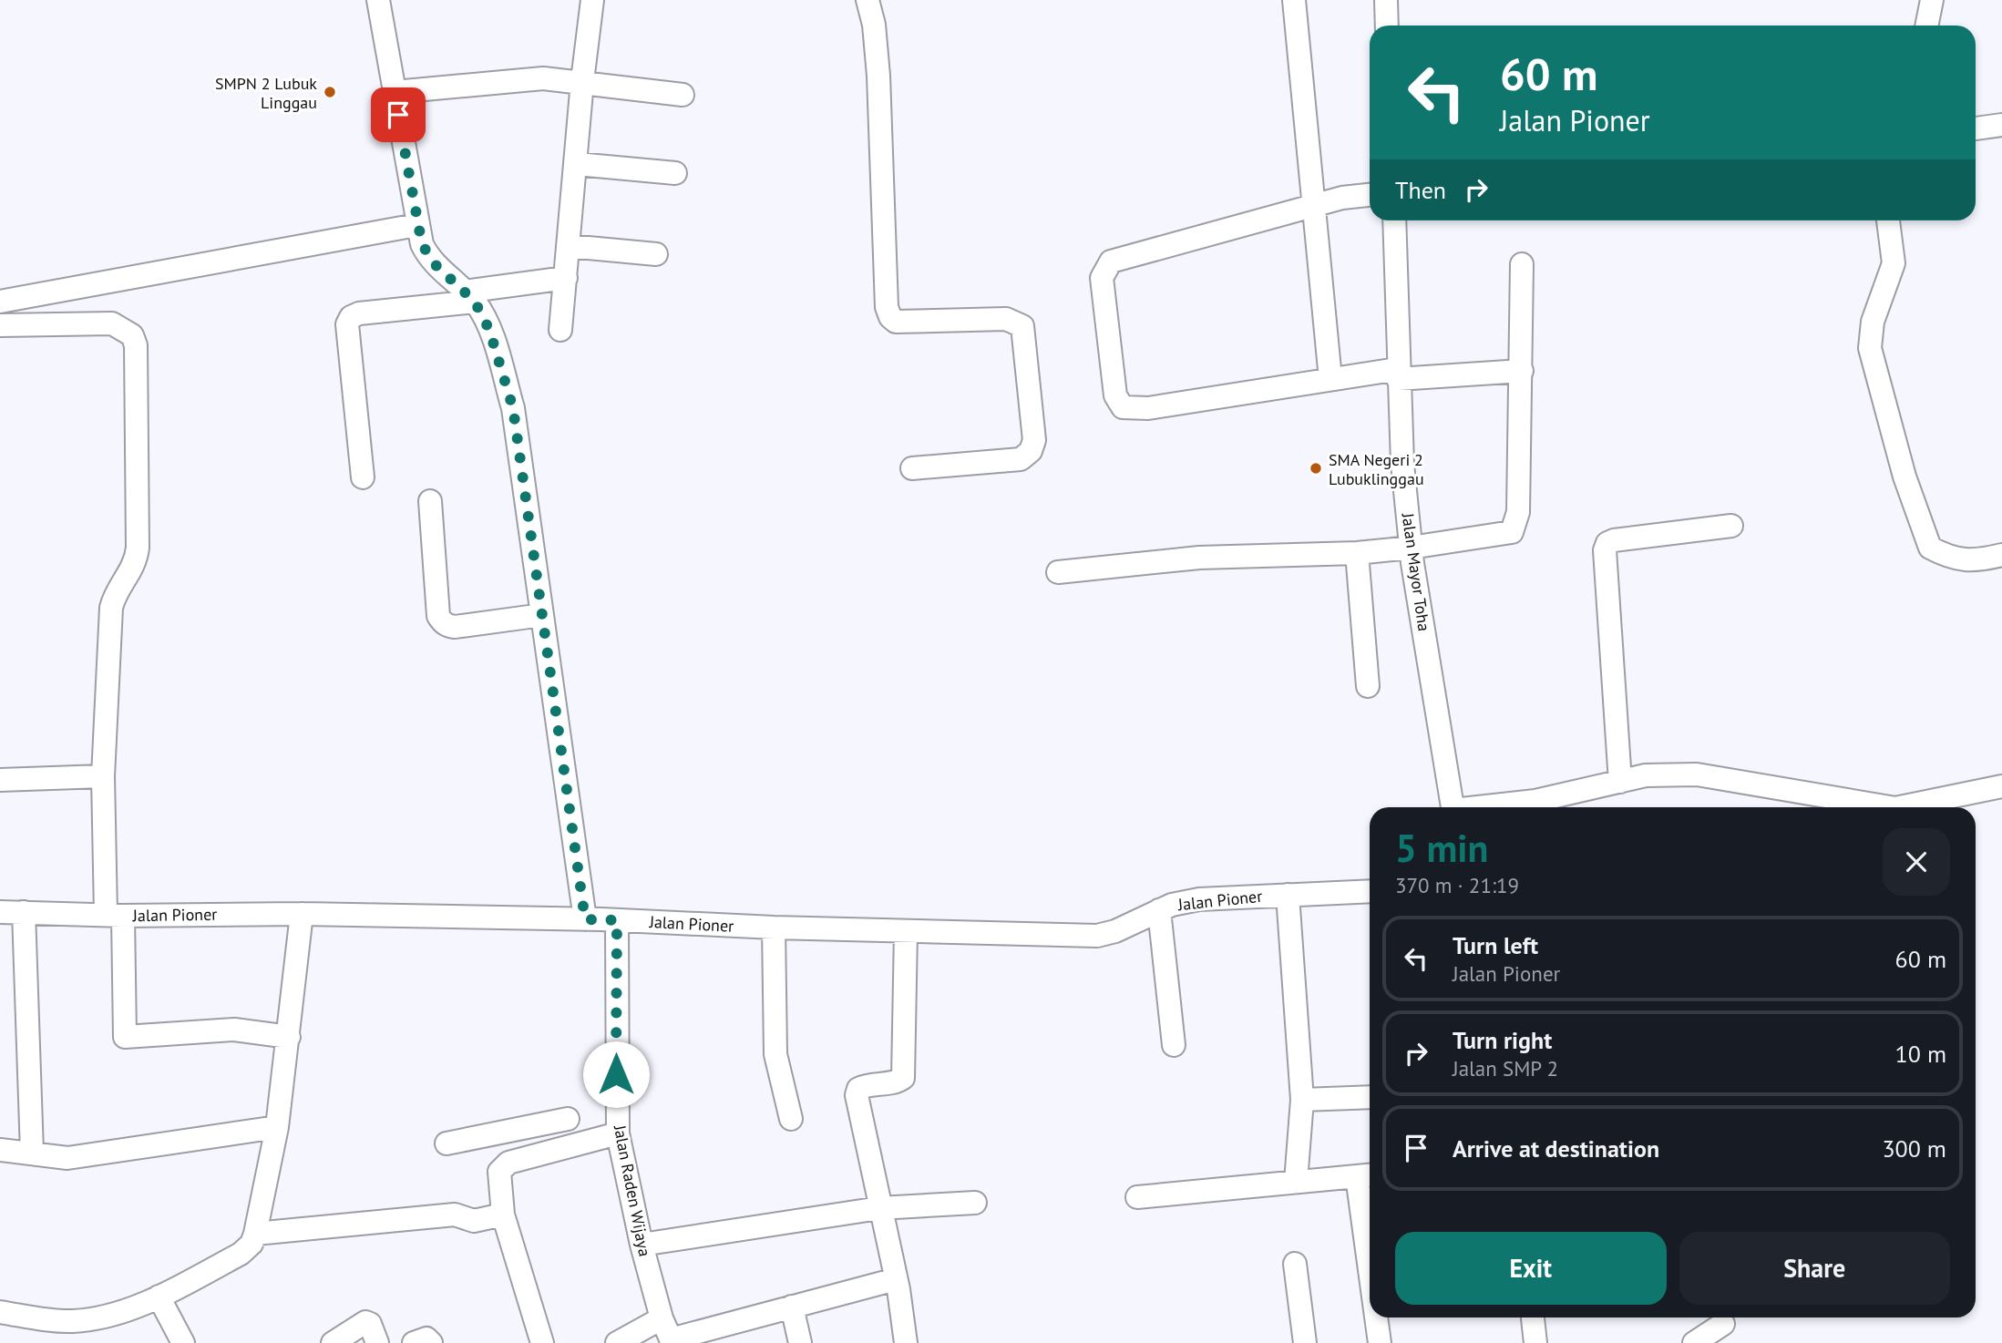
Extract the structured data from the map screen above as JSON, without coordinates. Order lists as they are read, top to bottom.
{
  "streets": {
    "street": ["Jalan Mayor Toha", "Jalan Pioner", "Jalan Raden Wijaya"]
  },
  "crossings": [
    ["Jalan Pioner", "Jalan Raden Wijaya"]
  ],
  "places": ["SMPN 2 Lubuk Linggau", "SMA Negeri 2 Lubuklinggau"],
  "page": {
    "turn": ["60 m", "Jalan Pioner"],
    "then": "Then",
    "heading": ["5 min", "370 m · 21:19"],
    "list": [
      {
        "name": "Turn left",
        "note": "Jalan Pioner",
        "value": "60 m"
      },
      {
        "name": "Turn right",
        "note": "Jalan SMP 2",
        "value": "10 m"
      },
      {
        "name": "Arrive at destination",
        "value": "300 m"
      }
    ],
    "buttons": ["Exit", "Share"]
  }
}
